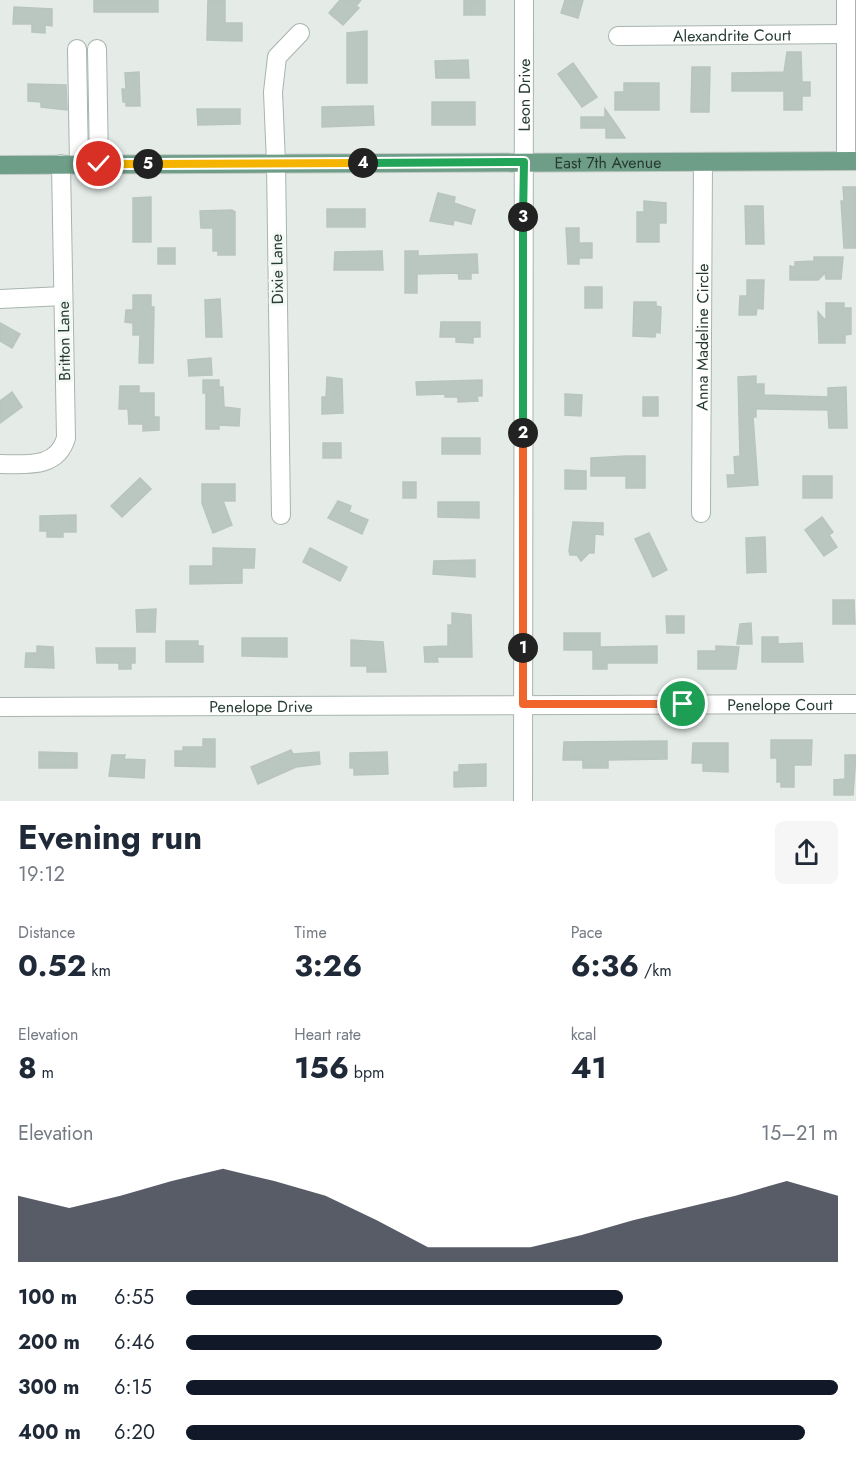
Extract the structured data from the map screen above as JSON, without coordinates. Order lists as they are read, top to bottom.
{
  "streets": {
    "main road": ["East 7th Avenue"],
    "street": [
      "Alexandrite Court",
      "Leon Drive",
      "Dixie Lane",
      "Anna Madeline Circle",
      "Britton Lane",
      "Penelope Court",
      "Penelope Drive"
    ]
  },
  "crossings": [
    ["Leon Drive", "East 7th Avenue"],
    ["Leon Drive", "Penelope Court"],
    ["Leon Drive", "Penelope Drive"],
    ["East 7th Avenue", "Dixie Lane"],
    ["East 7th Avenue", "Anna Madeline Circle"],
    ["East 7th Avenue", "Britton Lane"],
    ["Penelope Court", "Penelope Drive"]
  ],
  "page": {
    "pins": [
      "4",
      "5",
      "3",
      "2",
      "1"
    ],
    "heading": ["Evening run", "19:12"],
    "stats": [
      ["Distance", "0.52 km"],
      ["Time", "3:26"],
      ["Pace", "6:36 /km"],
      ["Elevation", "8 m"],
      ["Heart rate", "156 bpm"],
      ["kcal", "41"]
    ],
    "chart": ["Elevation", "15–21 m"],
    "list": [
      {
        "name": "100 m",
        "note": "6:55"
      },
      {
        "name": "200 m",
        "note": "6:46"
      },
      {
        "name": "300 m",
        "note": "6:15"
      },
      {
        "name": "400 m",
        "note": "6:20"
      }
    ]
  }
}
